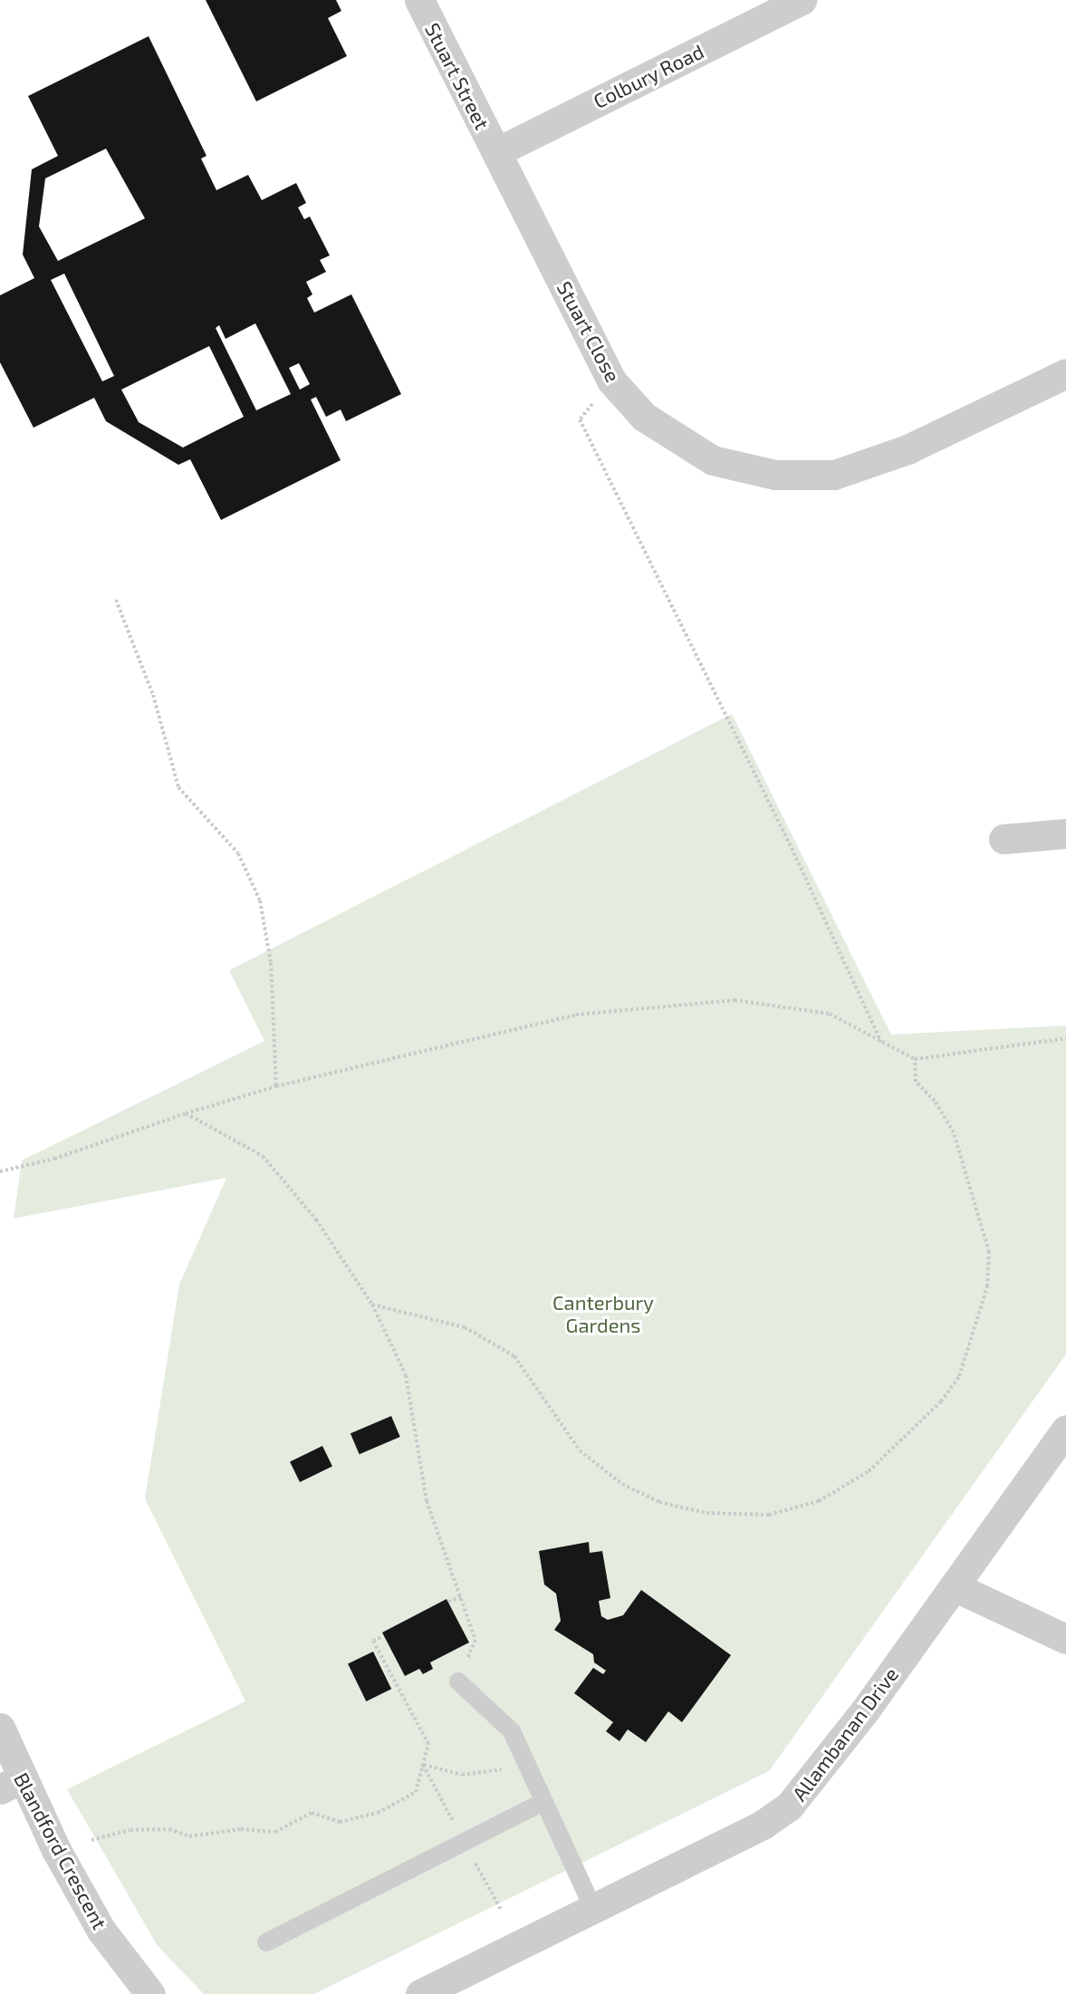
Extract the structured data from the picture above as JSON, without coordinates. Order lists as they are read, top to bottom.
{
  "streets": {
    "street": [
      "Stuart Street",
      "Colbury Road",
      "Stuart Close",
      "Allambanan Drive",
      "Blandford Crescent"
    ]
  },
  "crossings": [
    ["Stuart Street", "Colbury Road"],
    ["Stuart Street", "Stuart Close"],
    ["Colbury Road", "Stuart Close"]
  ],
  "parks": ["Canterbury Gardens"]
}
